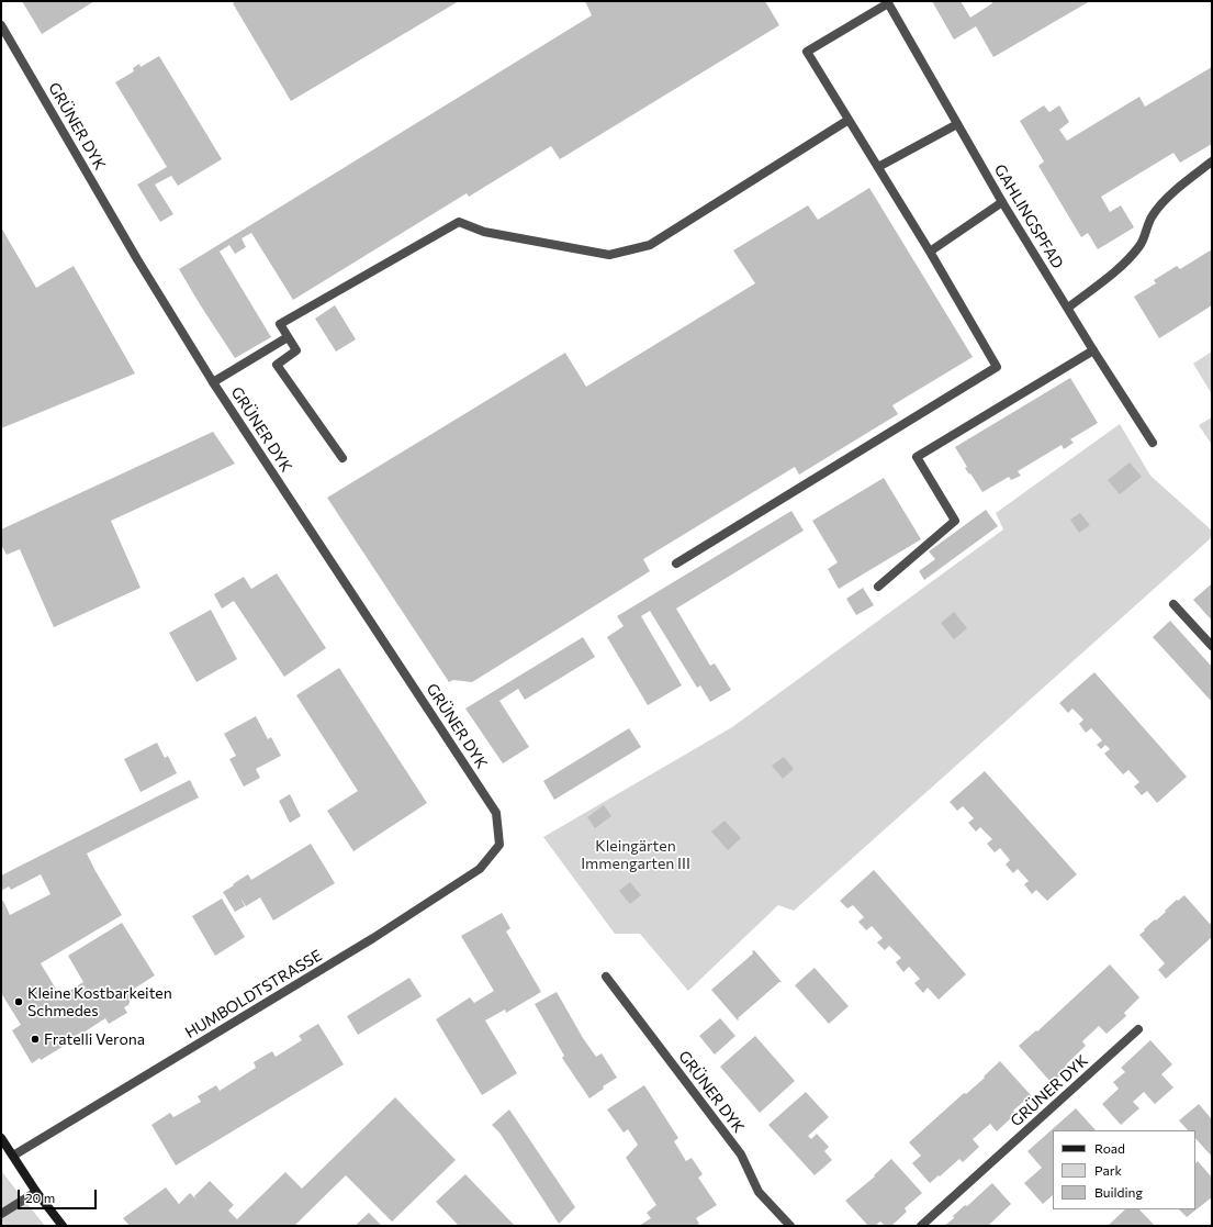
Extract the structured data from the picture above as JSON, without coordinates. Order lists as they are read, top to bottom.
{
  "streets": {
    "street": ["GRÜNER DYK", "GAHLINGSPFAD", "HUMBOLDTSTRASSE"]
  },
  "crossings": [
    ["GRÜNER DYK", "HUMBOLDTSTRASSE"]
  ],
  "parks": ["Kleingärten Immengarten III"],
  "places": ["Kleine Kostbarkeiten Schmedes", "Fratelli Verona"],
  "legend": ["Road", "Park", "Building"],
  "scale_bar": "20 m"
}
